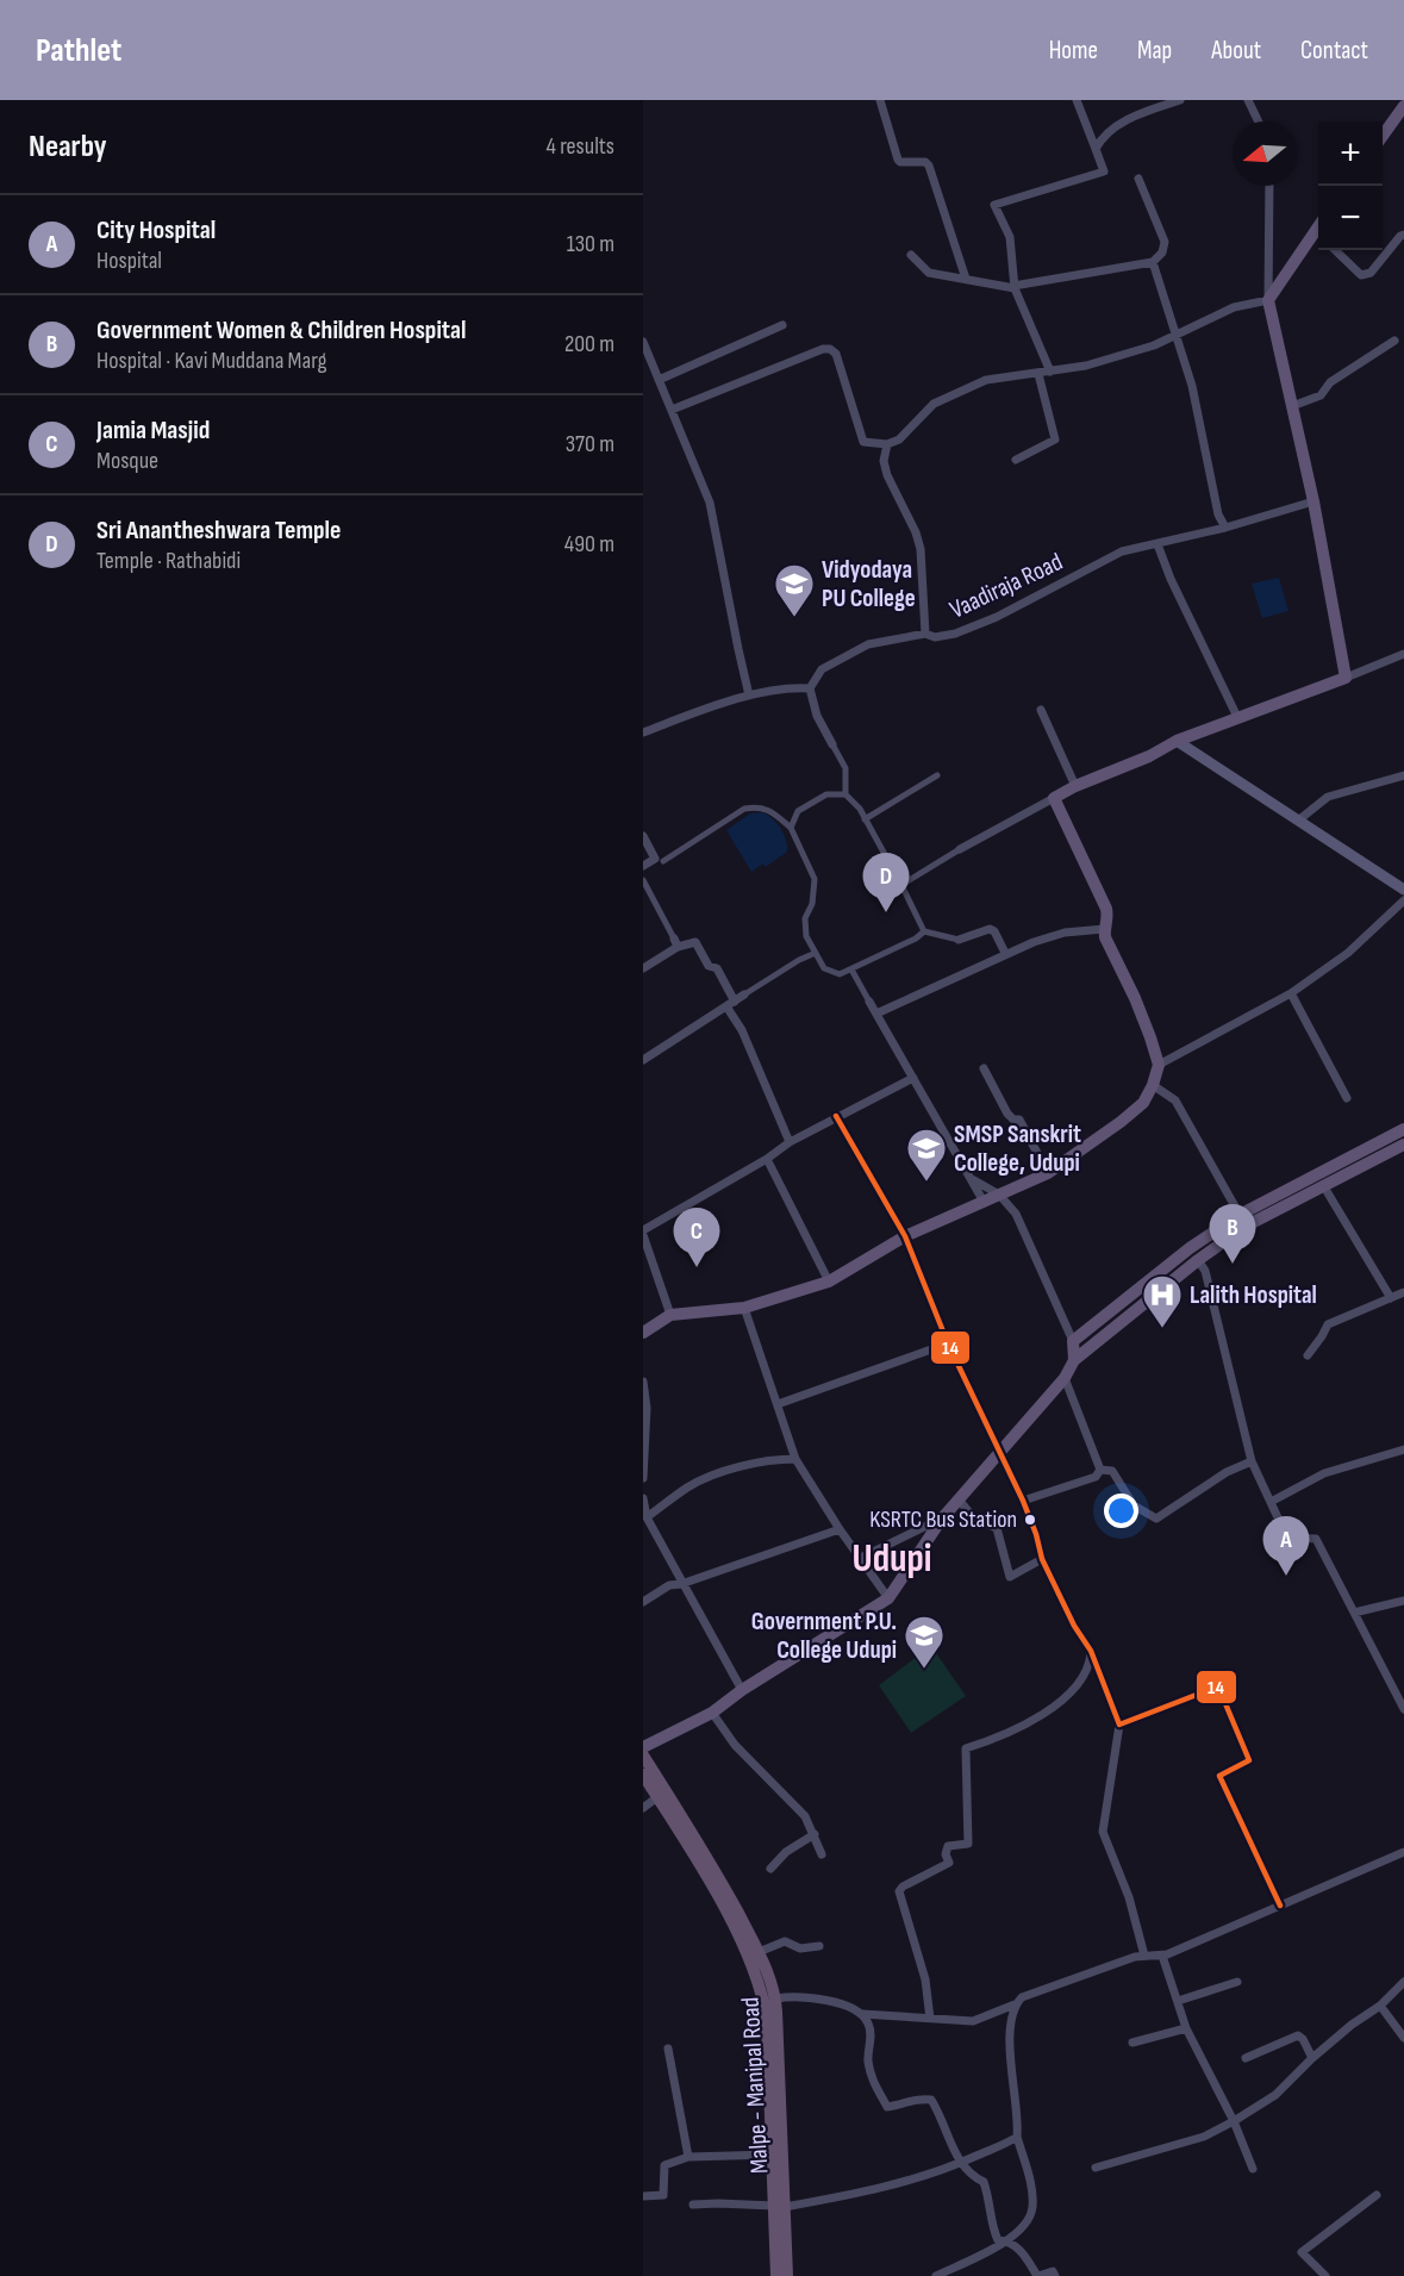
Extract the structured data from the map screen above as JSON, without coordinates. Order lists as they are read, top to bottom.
{
  "streets": {
    "highway": ["Malpe - Manipal Road"],
    "street": ["Vaadiraja Road"]
  },
  "districts": ["Udupi"],
  "places": {
    "school or university": ["Vidyodaya PU College", "SMSP Sanskrit College, Udupi", "Government P.U. College Udupi"],
    "hospital": ["Lalith Hospital"],
    "other": ["KSRTC Bus Station"]
  },
  "lines": ["transit line 14"],
  "north": "left",
  "page": {
    "header": "Pathlet",
    "nav": [
      "Home",
      "Map",
      "About",
      "Contact"
    ],
    "heading": ["Nearby", "4 results"],
    "map_buttons": ["+", "−"],
    "list": [
      {
        "mark": "A",
        "name": "City Hospital",
        "note": "Hospital",
        "value": "130 m"
      },
      {
        "mark": "B",
        "name": "Government Women & Children Hospital",
        "note": "Hospital · Kavi Muddana Marg",
        "value": "200 m"
      },
      {
        "mark": "C",
        "name": "Jamia Masjid",
        "note": "Mosque",
        "value": "370 m"
      },
      {
        "mark": "D",
        "name": "Sri Anantheshwara Temple",
        "note": "Temple · Rathabidi",
        "value": "490 m"
      }
    ],
    "pins": [
      "D",
      "B",
      "C",
      "A"
    ]
  }
}
